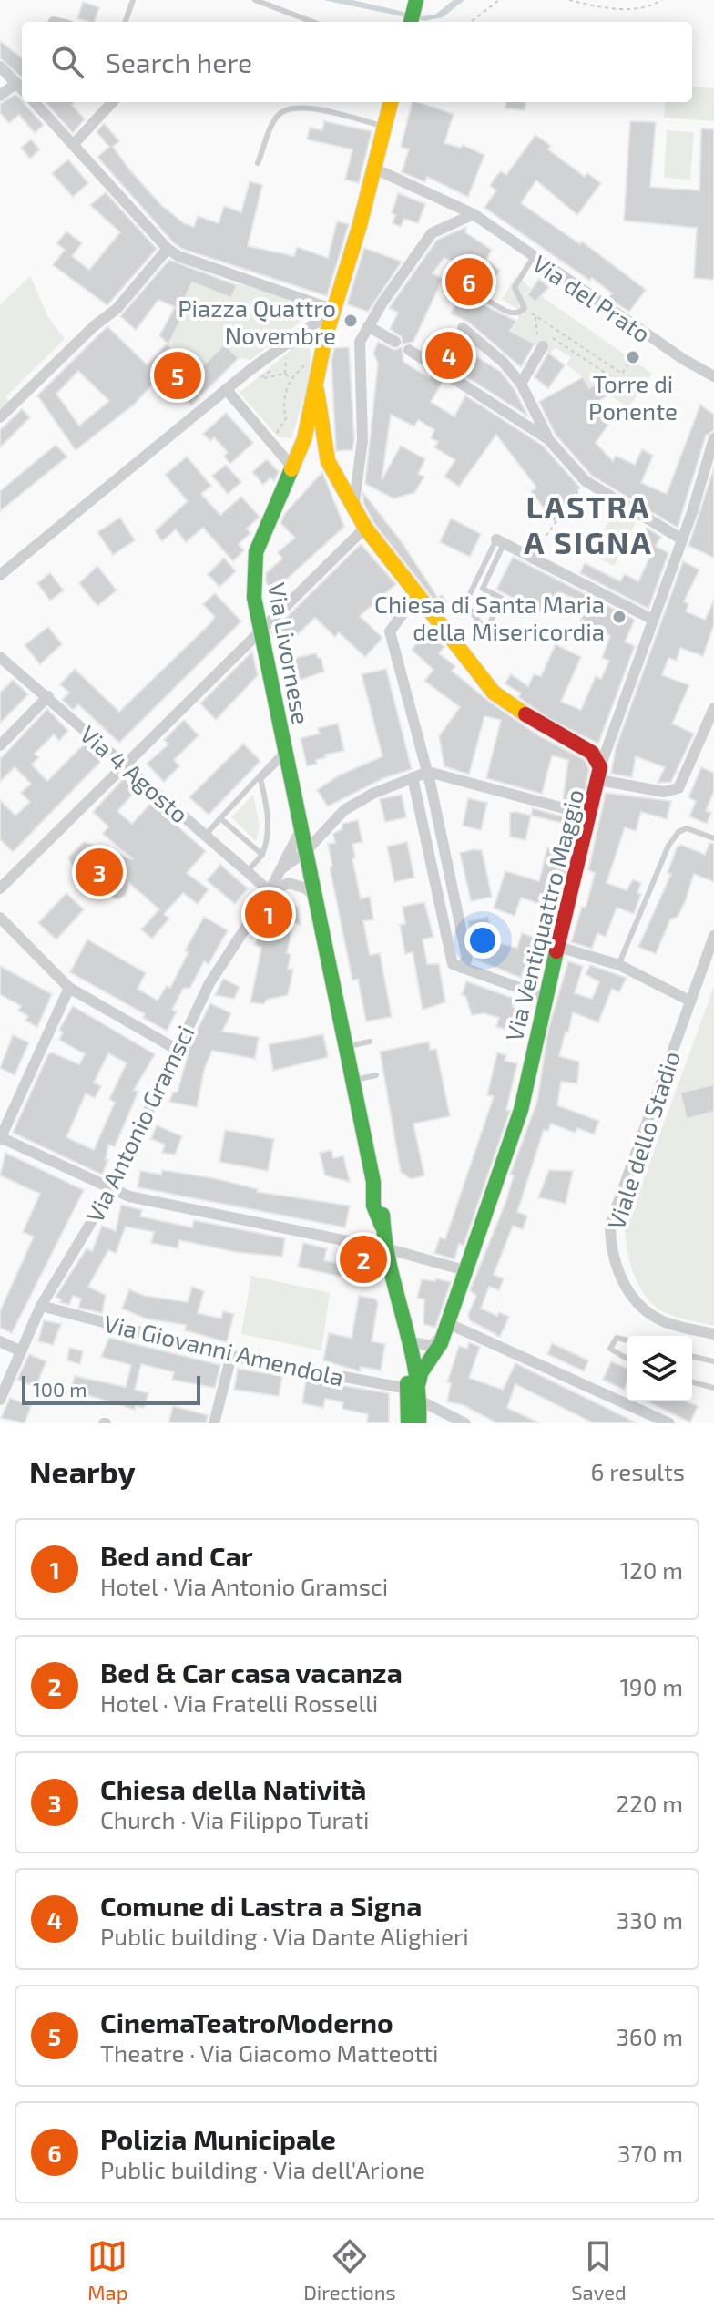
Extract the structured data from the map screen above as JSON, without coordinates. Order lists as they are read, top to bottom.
{
  "streets": {
    "main road": ["Via Livornese", "Via Ventiquattro Maggio"],
    "street": [
      "Via del Prato",
      "Via 4 Agosto",
      "Via Antonio Gramsci",
      "Viale dello Stadio",
      "Via Giovanni Amendola"
    ]
  },
  "crossings": [
    ["Via Livornese", "Via Ventiquattro Maggio"],
    ["Via Livornese", "Via Antonio Gramsci"],
    ["Via Livornese", "Via Giovanni Amendola"],
    ["Via 4 Agosto", "Via Antonio Gramsci"],
    ["Via Ventiquattro Maggio", "Via Giovanni Amendola"],
    ["Via Antonio Gramsci", "Via Giovanni Amendola"]
  ],
  "districts": ["LASTRA A SIGNA"],
  "places": ["Piazza Quattro Novembre", "Torre di Ponente", "Chiesa di Santa Maria della Misericordia"],
  "scale_bar": "100 m",
  "page": {
    "search": "Search here",
    "pins": [
      "6",
      "4",
      "5",
      "3",
      "1",
      "2"
    ],
    "scale": "100 m",
    "heading": ["Nearby", "6 results"],
    "list": [
      {
        "mark": "1",
        "name": "Bed and Car",
        "note": "Hotel · Via Antonio Gramsci",
        "value": "120 m"
      },
      {
        "mark": "2",
        "name": "Bed & Car casa vacanza",
        "note": "Hotel · Via Fratelli Rosselli",
        "value": "190 m"
      },
      {
        "mark": "3",
        "name": "Chiesa della Natività",
        "note": "Church · Via Filippo Turati",
        "value": "220 m"
      },
      {
        "mark": "4",
        "name": "Comune di Lastra a Signa",
        "note": "Public building · Via Dante Alighieri",
        "value": "330 m"
      },
      {
        "mark": "5",
        "name": "CinemaTeatroModerno",
        "note": "Theatre · Via Giacomo Matteotti",
        "value": "360 m"
      },
      {
        "mark": "6",
        "name": "Polizia Municipale",
        "note": "Public building · Via dell'Arione",
        "value": "370 m"
      }
    ],
    "nav": ["Map", "Directions", "Saved"]
  }
}
